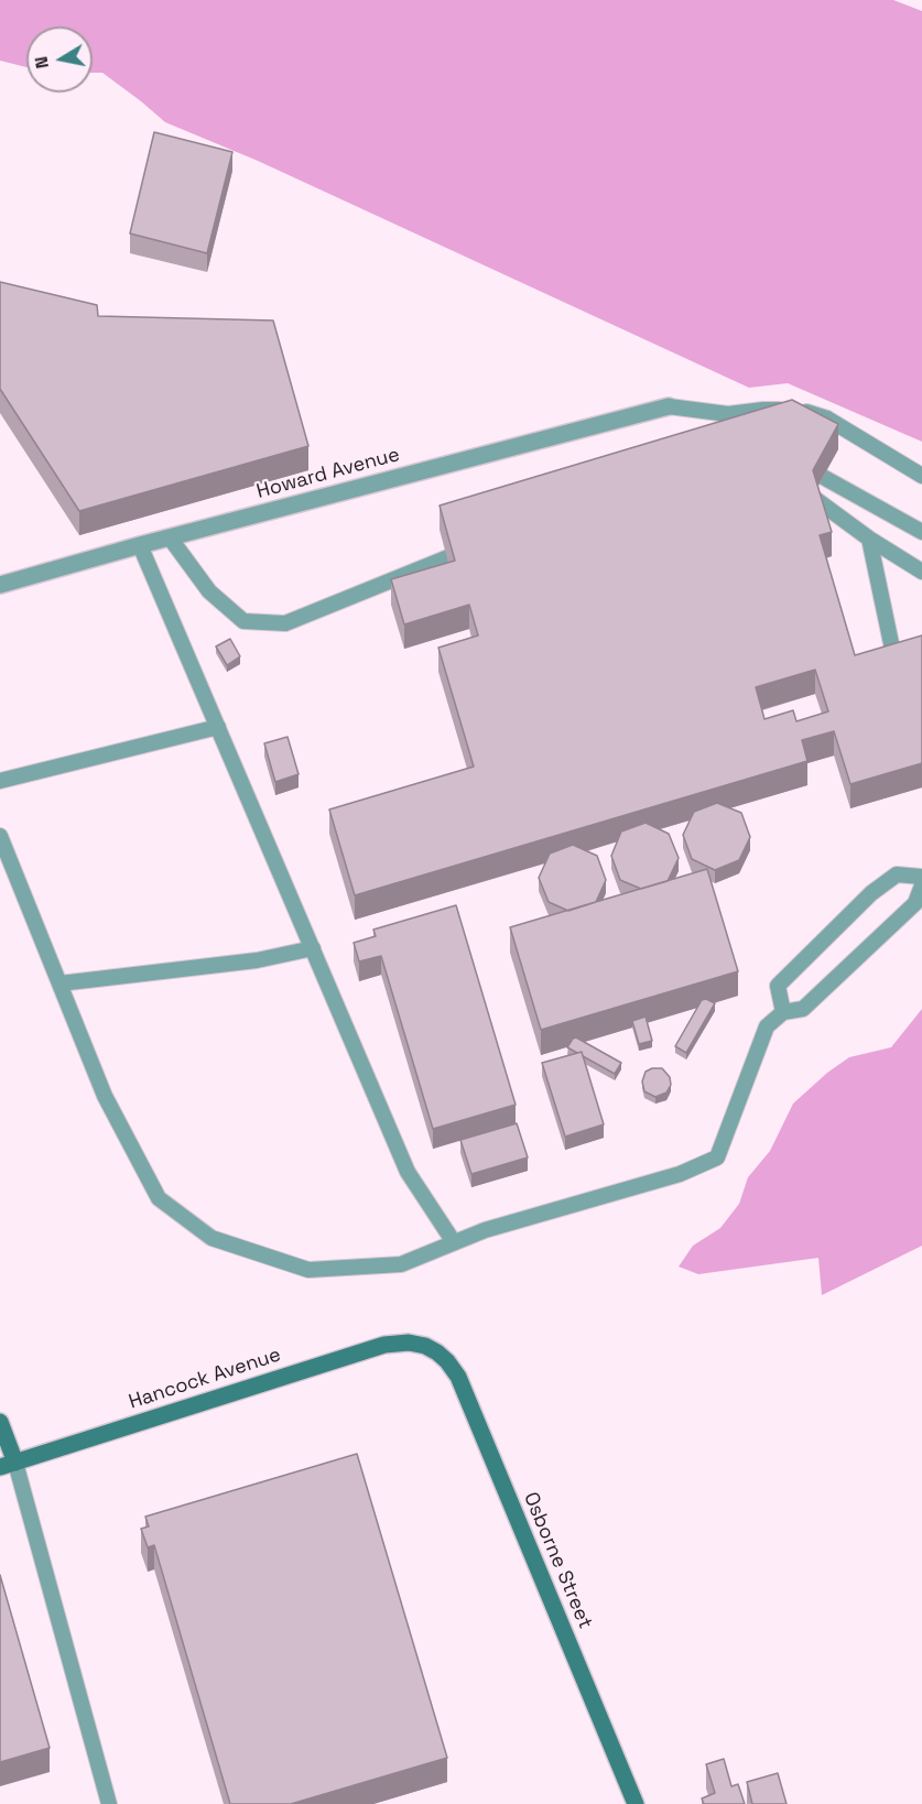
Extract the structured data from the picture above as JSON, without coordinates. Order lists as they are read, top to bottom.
{
  "streets": {
    "street": ["Howard Avenue", "Hancock Avenue", "Osborne Street"]
  },
  "crossings": [
    ["Hancock Avenue", "Osborne Street"]
  ],
  "north": "left"
}
